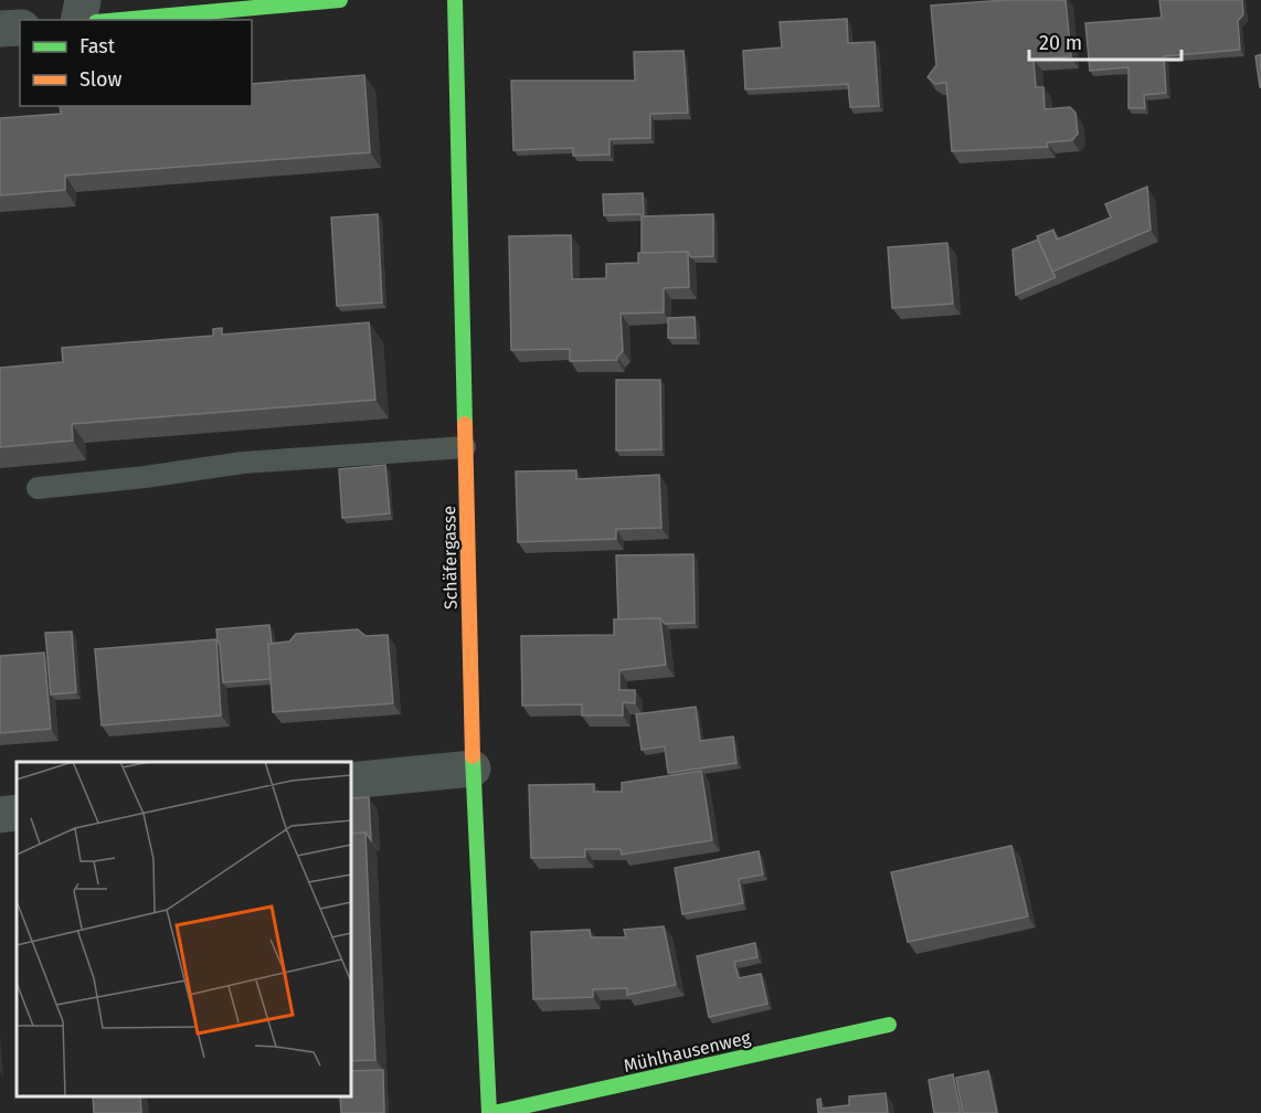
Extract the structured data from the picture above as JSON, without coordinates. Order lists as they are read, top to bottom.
{
  "streets": {
    "street": ["Schäfergasse", "Mühlhausenweg"]
  },
  "crossings": [
    ["Schäfergasse", "Mühlhausenweg"]
  ],
  "legend": ["Fast", "Slow"],
  "scale_bar": "20 m"
}
